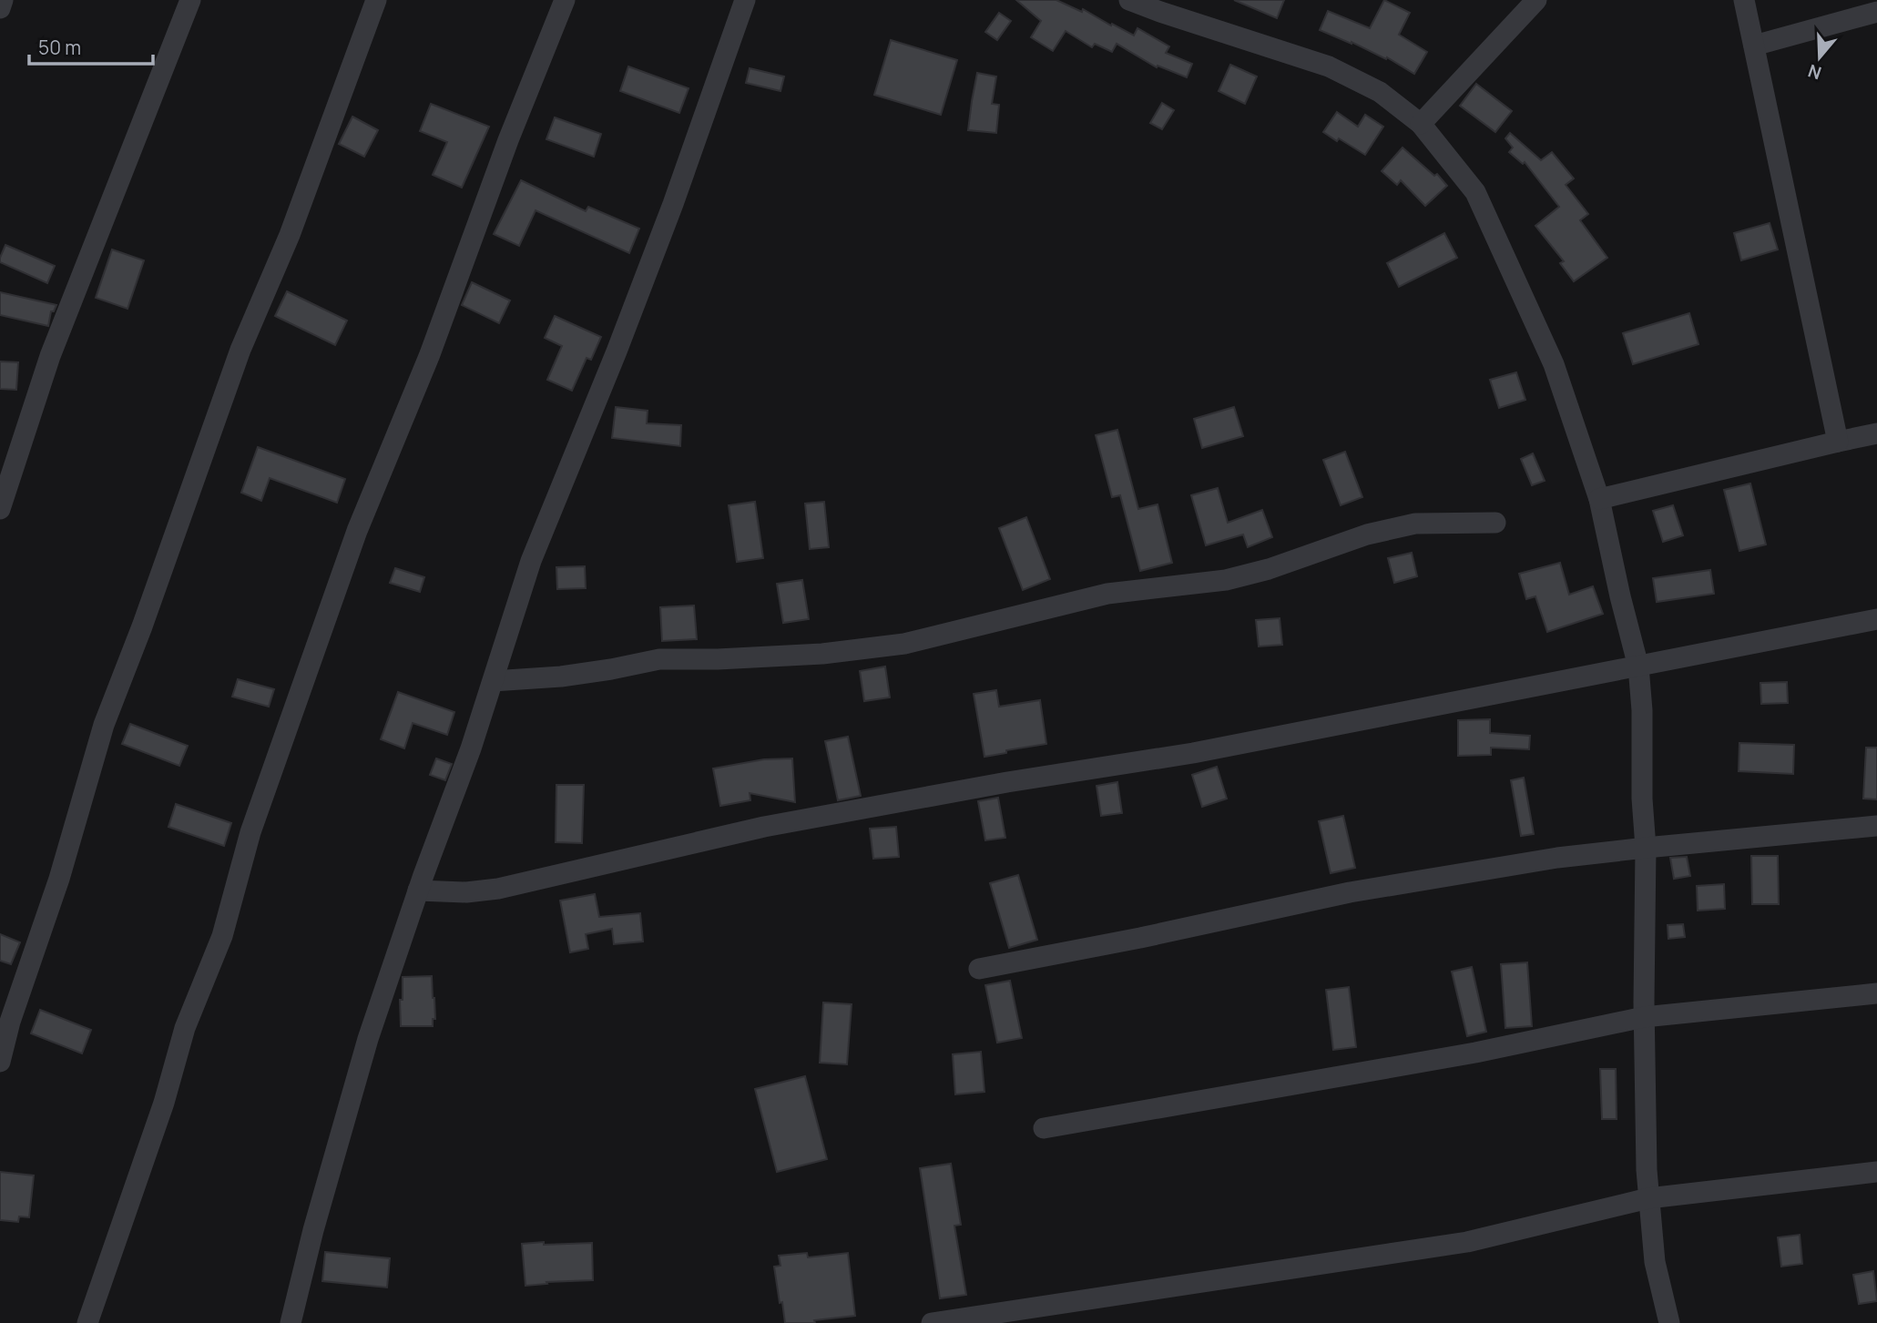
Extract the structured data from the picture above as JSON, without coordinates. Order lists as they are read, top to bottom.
{
  "scale_bar": "50 m",
  "north": "bottom"
}
